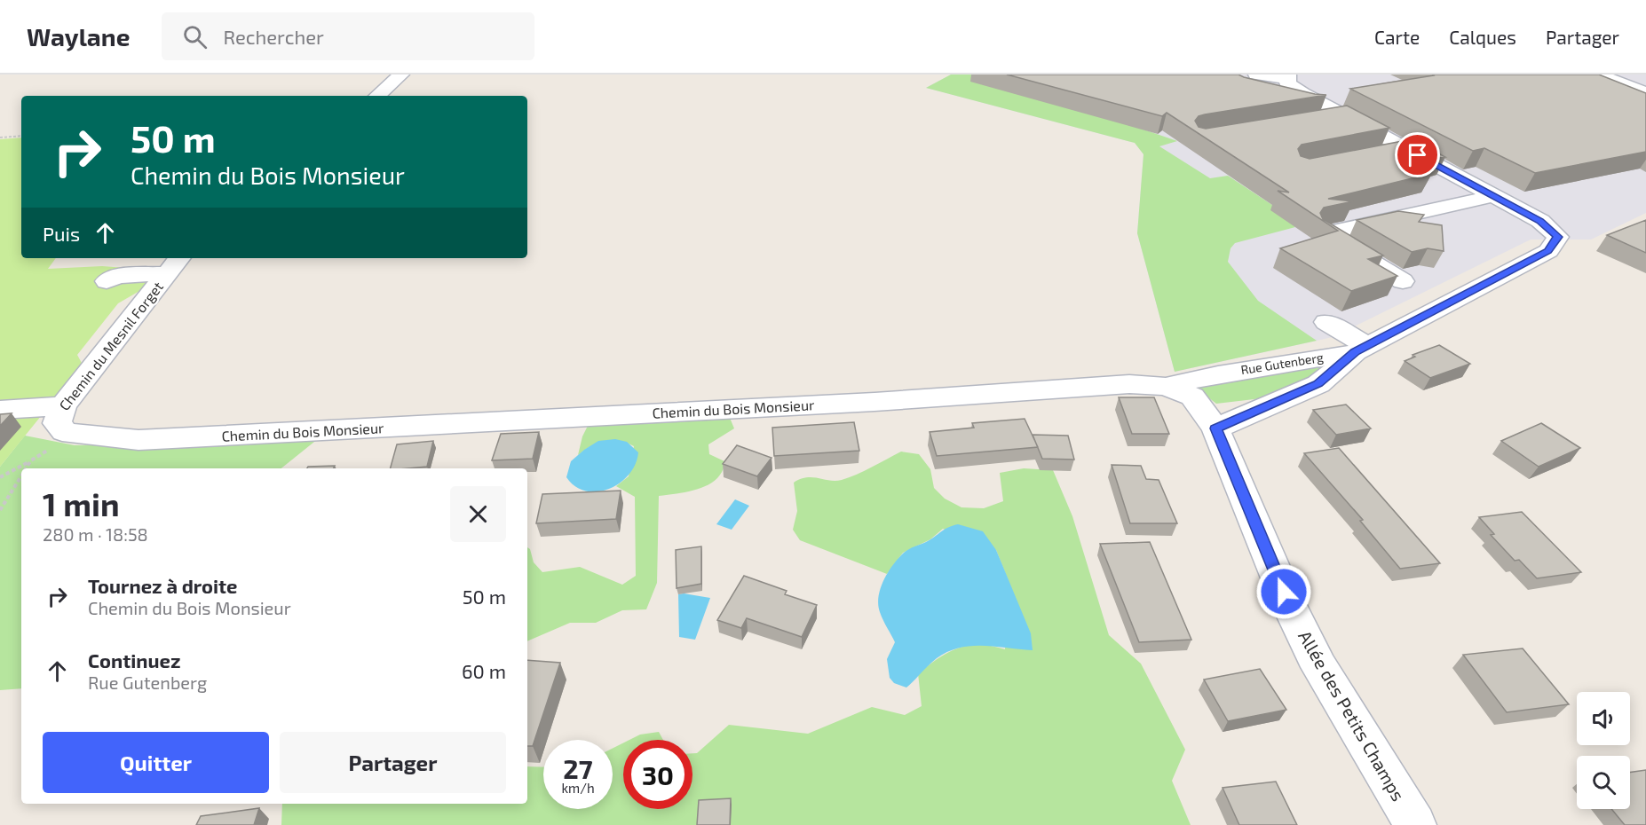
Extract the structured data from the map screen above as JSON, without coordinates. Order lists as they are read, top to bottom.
{
  "streets": {
    "street": [
      "Chemin du Mesnil Forget",
      "Rue Gutenberg",
      "Chemin du Bois Monsieur",
      "Allée des Petits Champs"
    ]
  },
  "crossings": [
    ["Chemin du Mesnil Forget", "Chemin du Bois Monsieur"],
    ["Rue Gutenberg", "Chemin du Bois Monsieur"],
    ["Chemin du Bois Monsieur", "Allée des Petits Champs"]
  ],
  "page": {
    "header": "Waylane",
    "search": "Rechercher",
    "nav": ["Carte", "Calques", "Partager"],
    "turn": ["50 m", "Chemin du Bois Monsieur"],
    "then": "Puis",
    "heading": ["1 min", "280 m · 18:58"],
    "list": [
      {
        "name": "Tournez à droite",
        "note": "Chemin du Bois Monsieur",
        "value": "50 m"
      },
      {
        "name": "Continuez",
        "note": "Rue Gutenberg",
        "value": "60 m"
      }
    ],
    "buttons": ["Quitter", "Partager"],
    "speed": "27 km/h",
    "limit": "30"
  }
}
